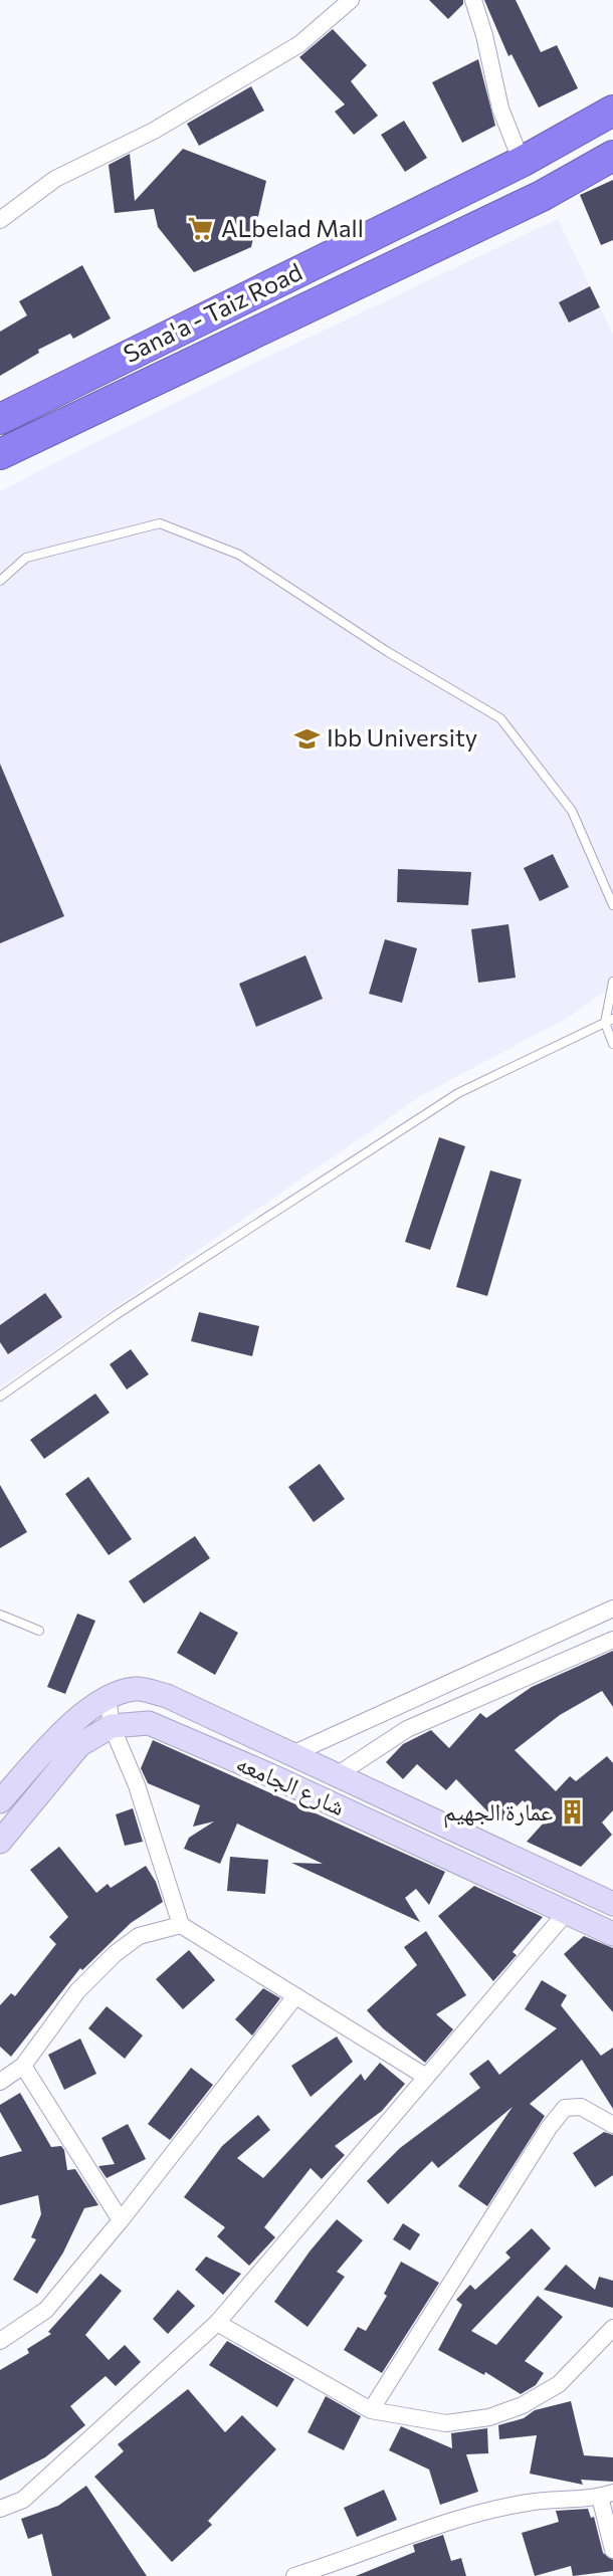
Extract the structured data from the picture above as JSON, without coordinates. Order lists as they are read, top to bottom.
{
  "streets": {
    "highway": ["Sana'a - Taiz Road"],
    "street": ["شارع الجامعه"]
  },
  "places": {
    "supermarket": ["ALbelad Mall"],
    "school or university": ["Ibb University"],
    "building": ["عمارة الجهيم"]
  }
}
